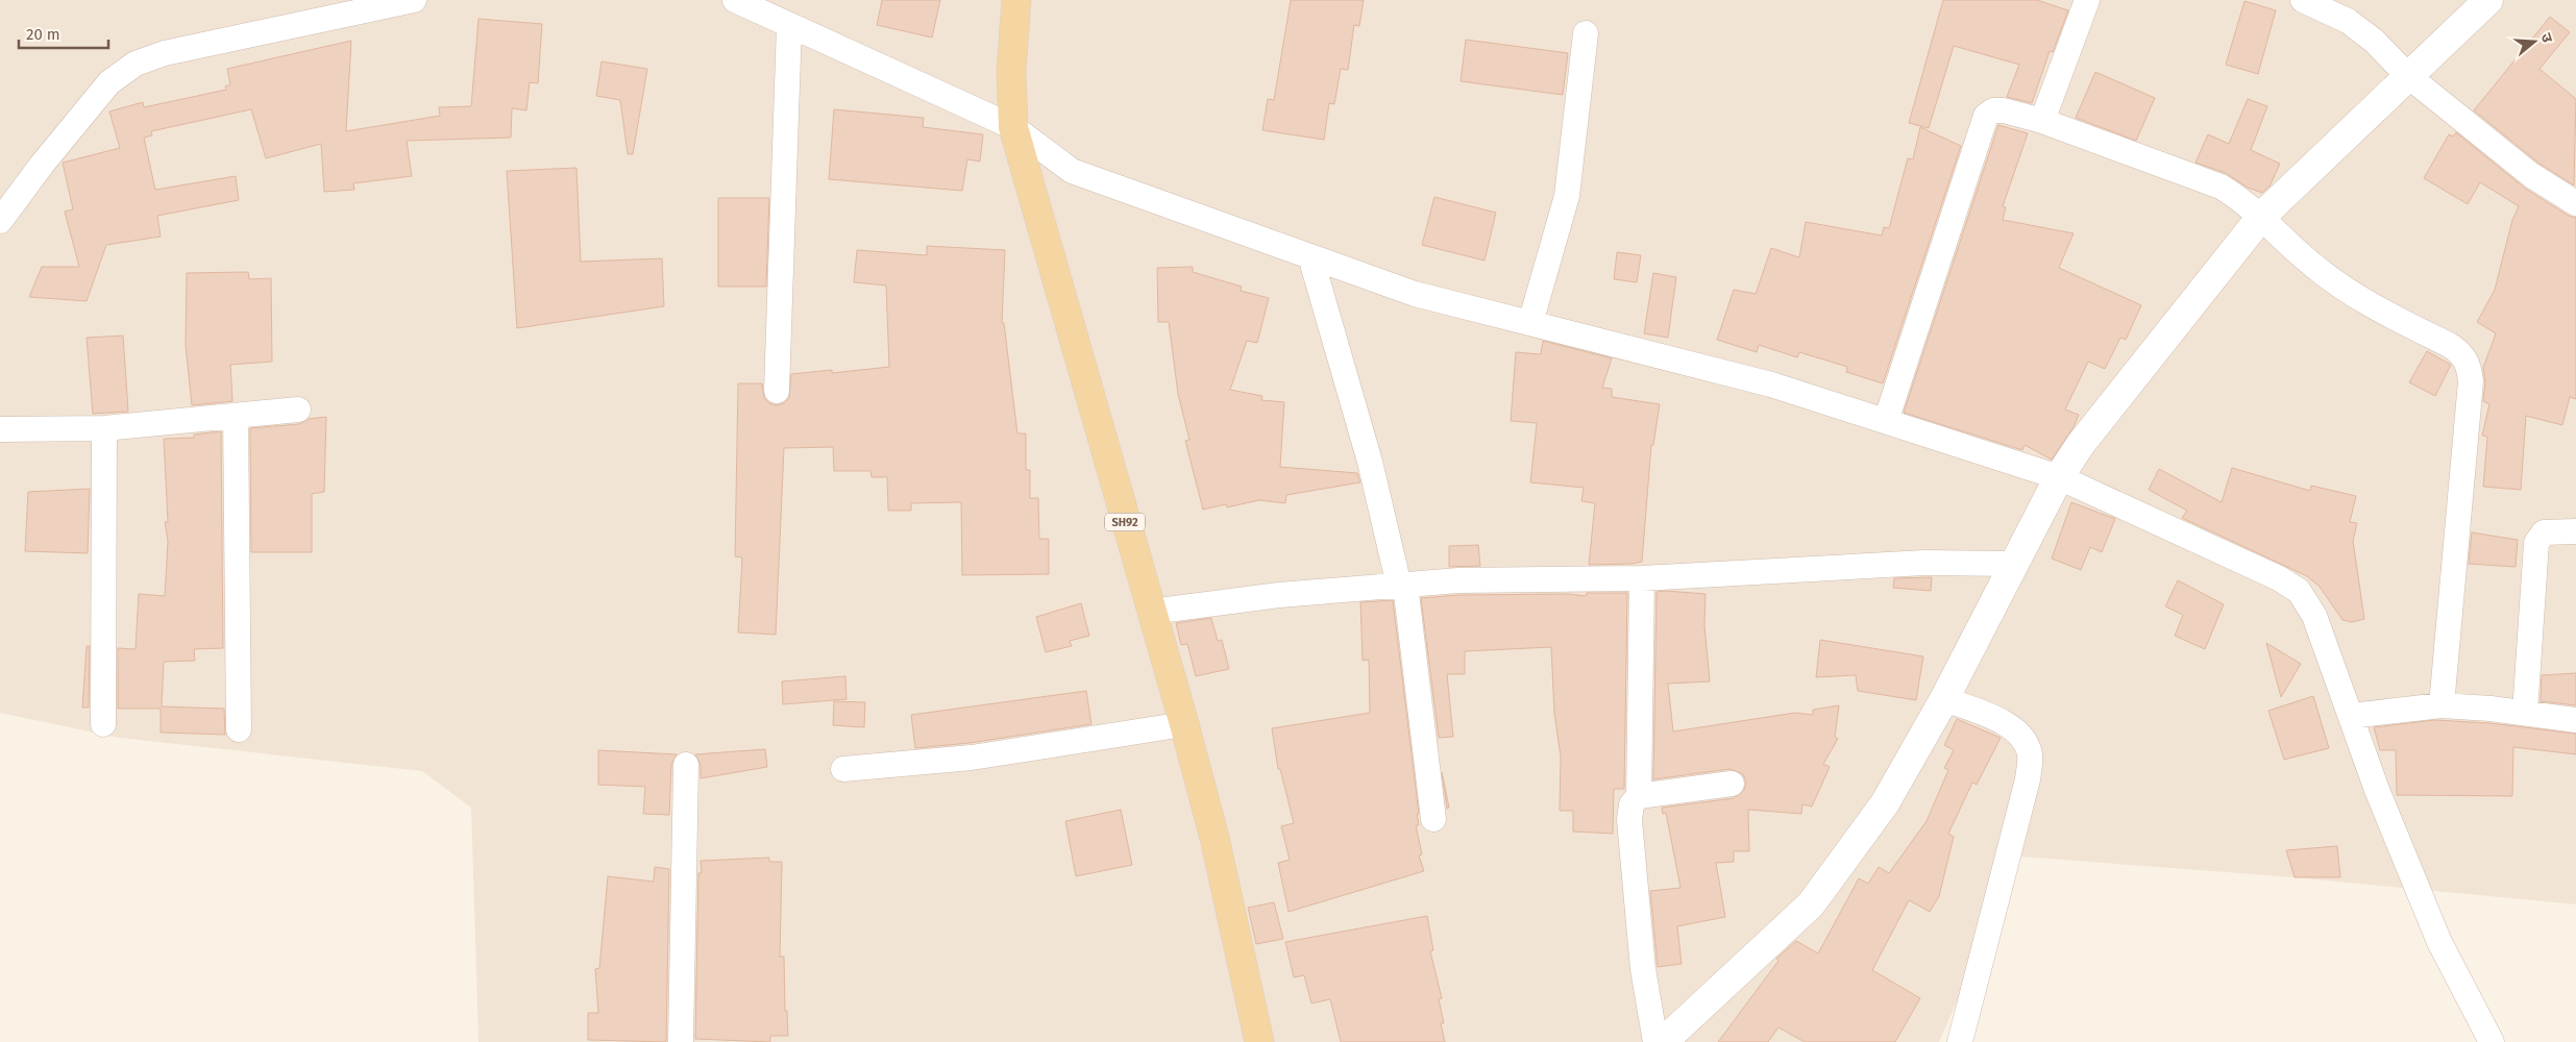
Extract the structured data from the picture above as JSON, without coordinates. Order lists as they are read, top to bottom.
{
  "streets": {
    "main road": ["SH92"]
  },
  "scale_bar": "20 m",
  "north": "right"
}
